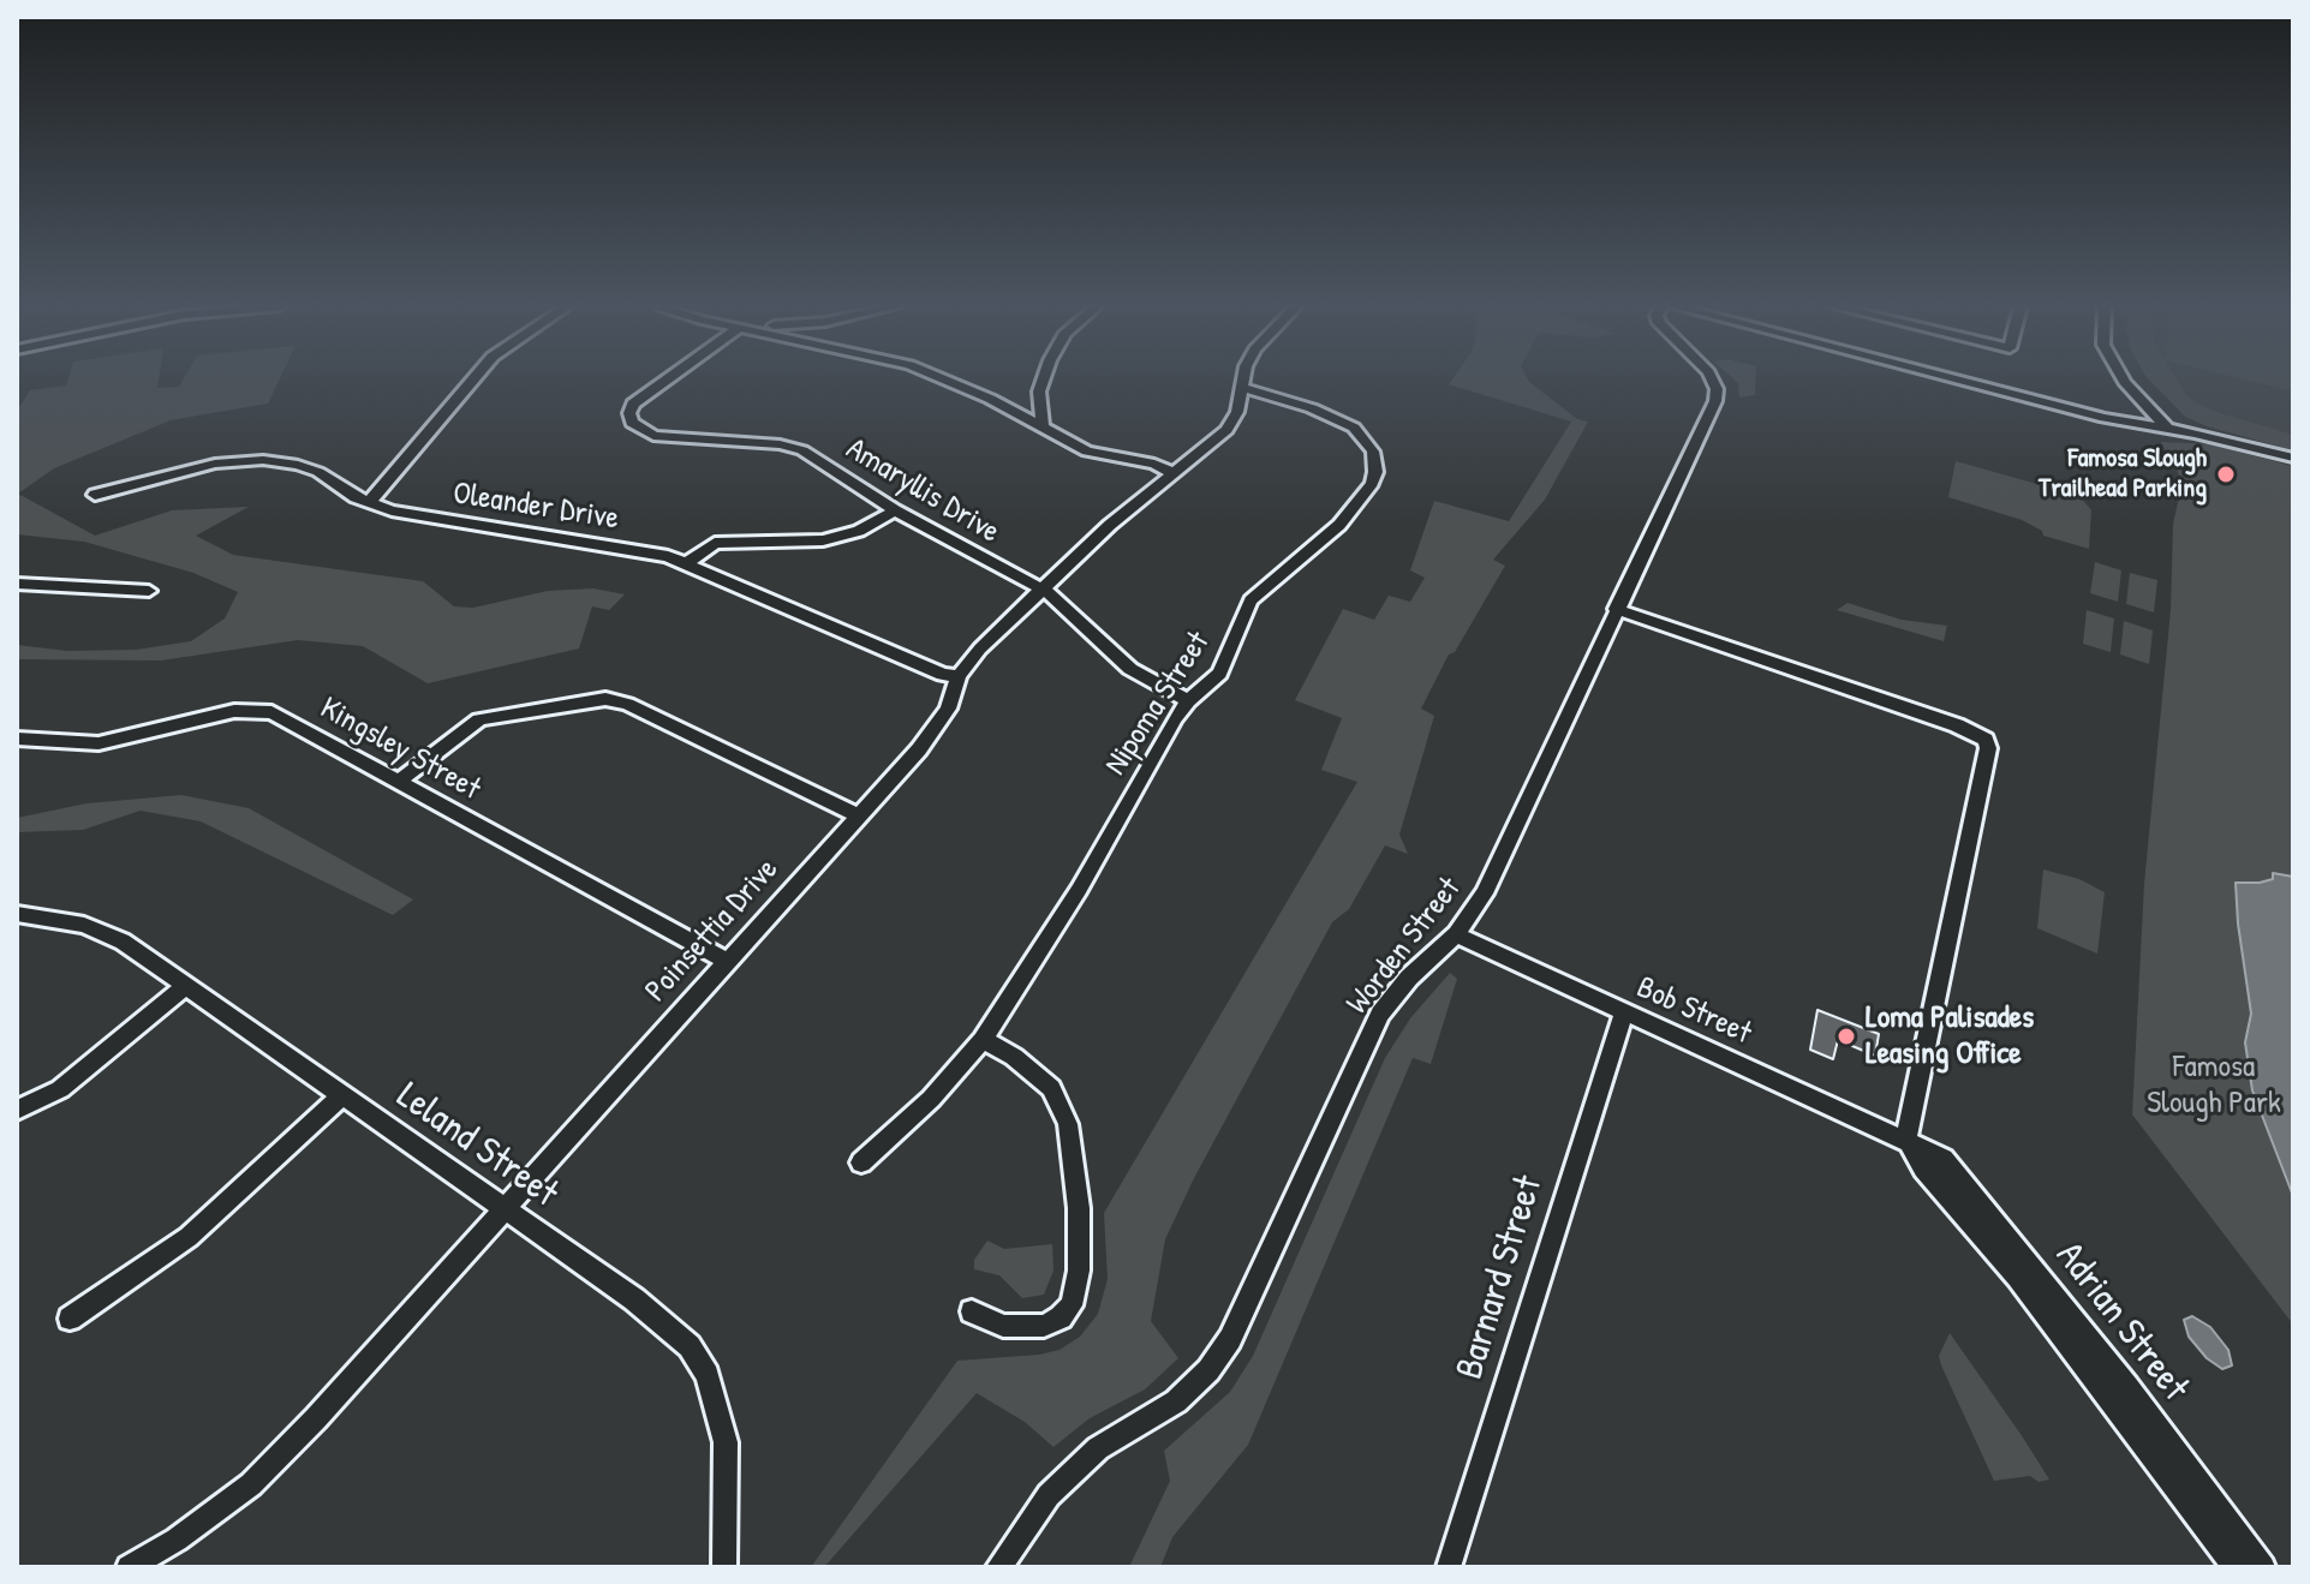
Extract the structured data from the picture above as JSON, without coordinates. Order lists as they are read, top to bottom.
{
  "streets": {
    "street": [
      "Amaryllis Drive",
      "Oleander Drive",
      "Nipoma Street",
      "Kingsley Street",
      "Poinsettia Drive",
      "Worden Street",
      "Bob Street",
      "Leland Street",
      "Barnard Street",
      "Adrian Street"
    ]
  },
  "crossings": [
    ["Amaryllis Drive", "Nipoma Street"],
    ["Amaryllis Drive", "Poinsettia Drive"],
    ["Oleander Drive", "Poinsettia Drive"],
    ["Nipoma Street", "Poinsettia Drive"],
    ["Kingsley Street", "Poinsettia Drive"],
    ["Poinsettia Drive", "Leland Street"],
    ["Worden Street", "Bob Street"],
    ["Bob Street", "Barnard Street"],
    ["Bob Street", "Adrian Street"]
  ],
  "parks": ["Famosa Slough Park"],
  "places": ["Famosa Slough Trailhead Parking", "Loma Palisades Leasing Office"]
}
